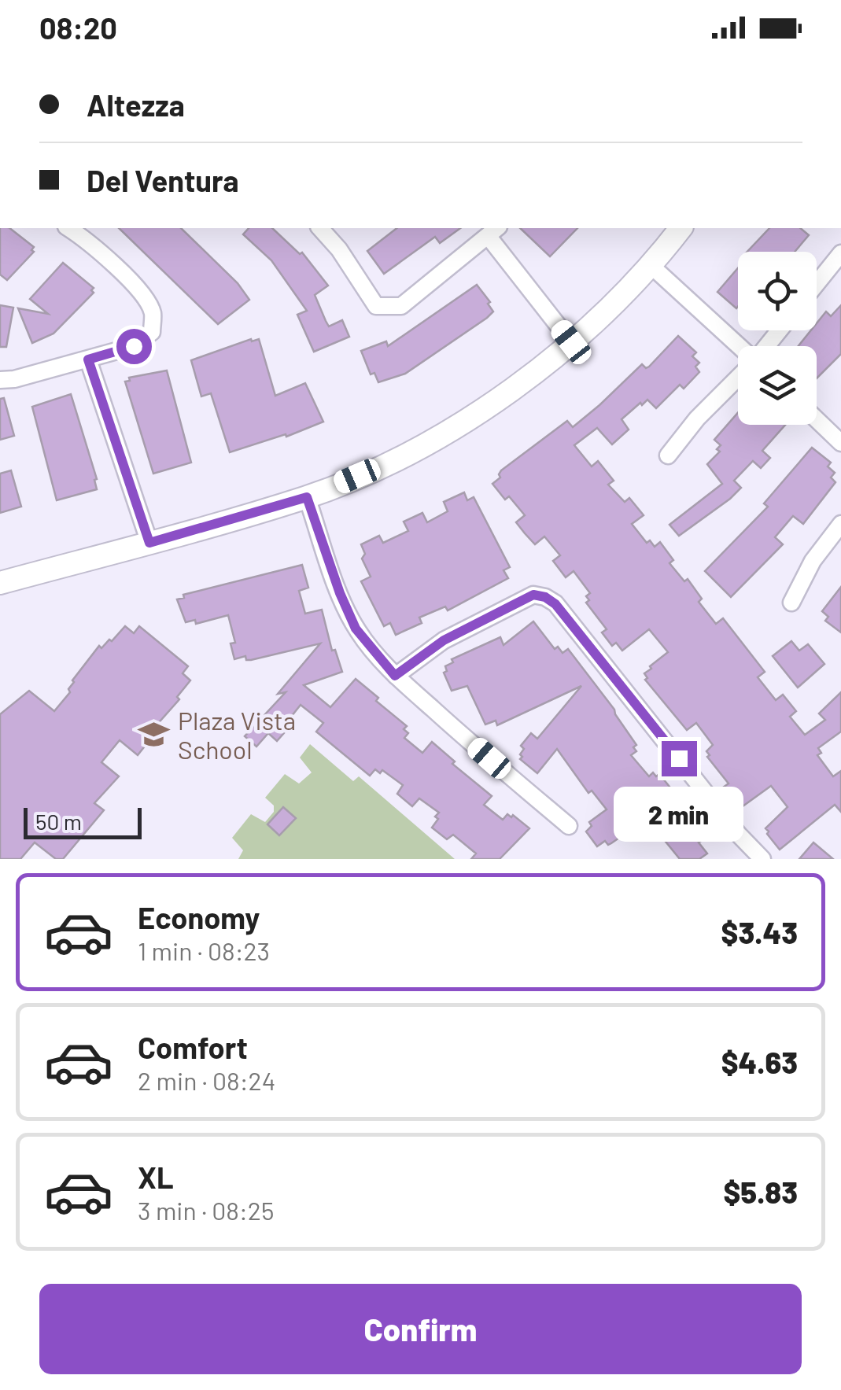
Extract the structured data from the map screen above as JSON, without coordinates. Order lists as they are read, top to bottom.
{
  "places": {
    "school or university": ["Plaza Vista School"]
  },
  "scale_bar": "50 m",
  "page": {
    "status": "08:20",
    "banner": ["Altezza", "Del Ventura"],
    "bubble": "2 min",
    "scale": "50 m",
    "list": [
      {
        "name": "Economy",
        "note": "1 min · 08:23",
        "value": "$3.43"
      },
      {
        "name": "Comfort",
        "note": "2 min · 08:24",
        "value": "$4.63"
      },
      {
        "name": "XL",
        "note": "3 min · 08:25",
        "value": "$5.83"
      }
    ],
    "buttons": "Confirm"
  }
}
